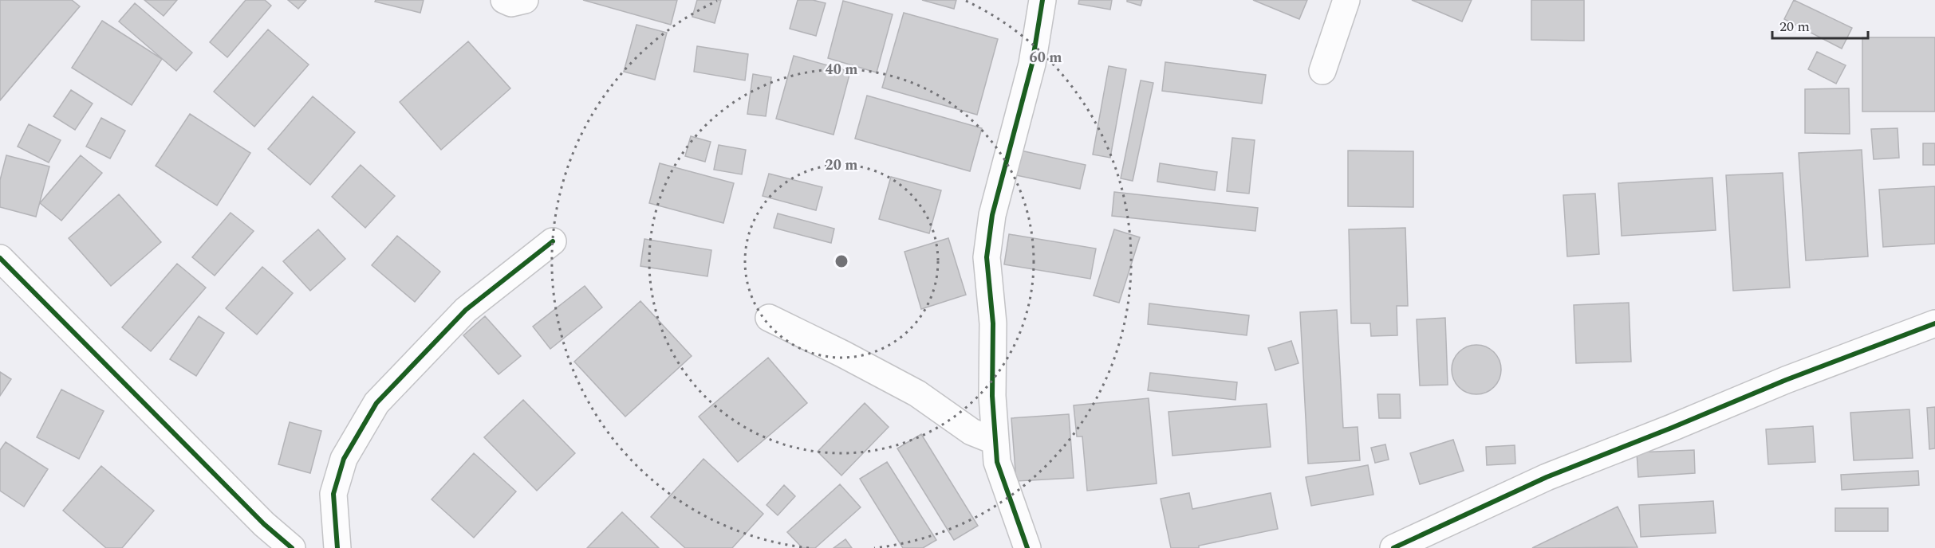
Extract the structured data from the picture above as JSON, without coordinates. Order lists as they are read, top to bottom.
{
  "scale_bar": "20 m",
  "rings": ["60 m", "40 m", "20 m"]
}
